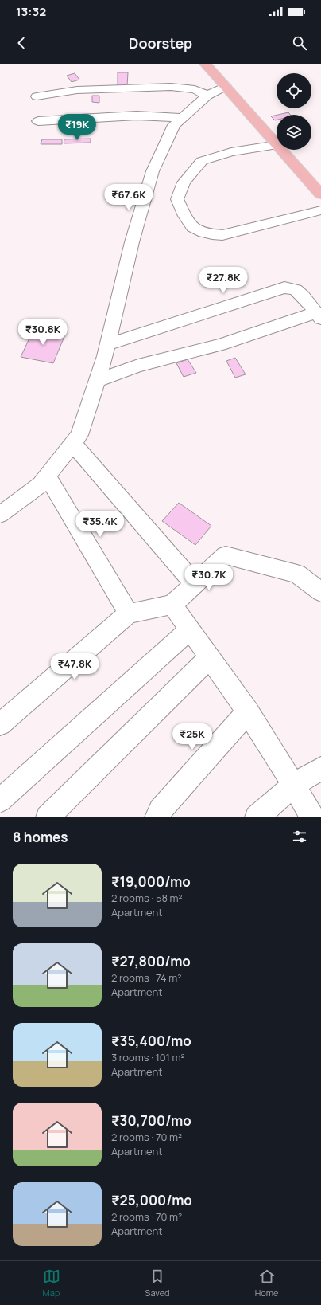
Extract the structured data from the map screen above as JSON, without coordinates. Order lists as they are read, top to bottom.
{
  "page": {
    "status": "13:32",
    "header": "Doorstep",
    "price": [
      "₹19K",
      "₹67.6K",
      "₹27.8K",
      "₹30.8K",
      "₹35.4K",
      "₹30.7K",
      "₹47.8K",
      "₹25K"
    ],
    "heading": "8 homes",
    "list": [
      {
        "name": "₹19,000/mo",
        "note": "2 rooms · 58 m² · Apartment"
      },
      {
        "name": "₹27,800/mo",
        "note": "2 rooms · 74 m² · Apartment"
      },
      {
        "name": "₹35,400/mo",
        "note": "3 rooms · 101 m² · Apartment"
      },
      {
        "name": "₹30,700/mo",
        "note": "2 rooms · 70 m² · Apartment"
      },
      {
        "name": "₹25,000/mo",
        "note": "2 rooms · 70 m² · Apartment"
      }
    ],
    "tabs": ["Map", "Saved", "Home"]
  }
}
